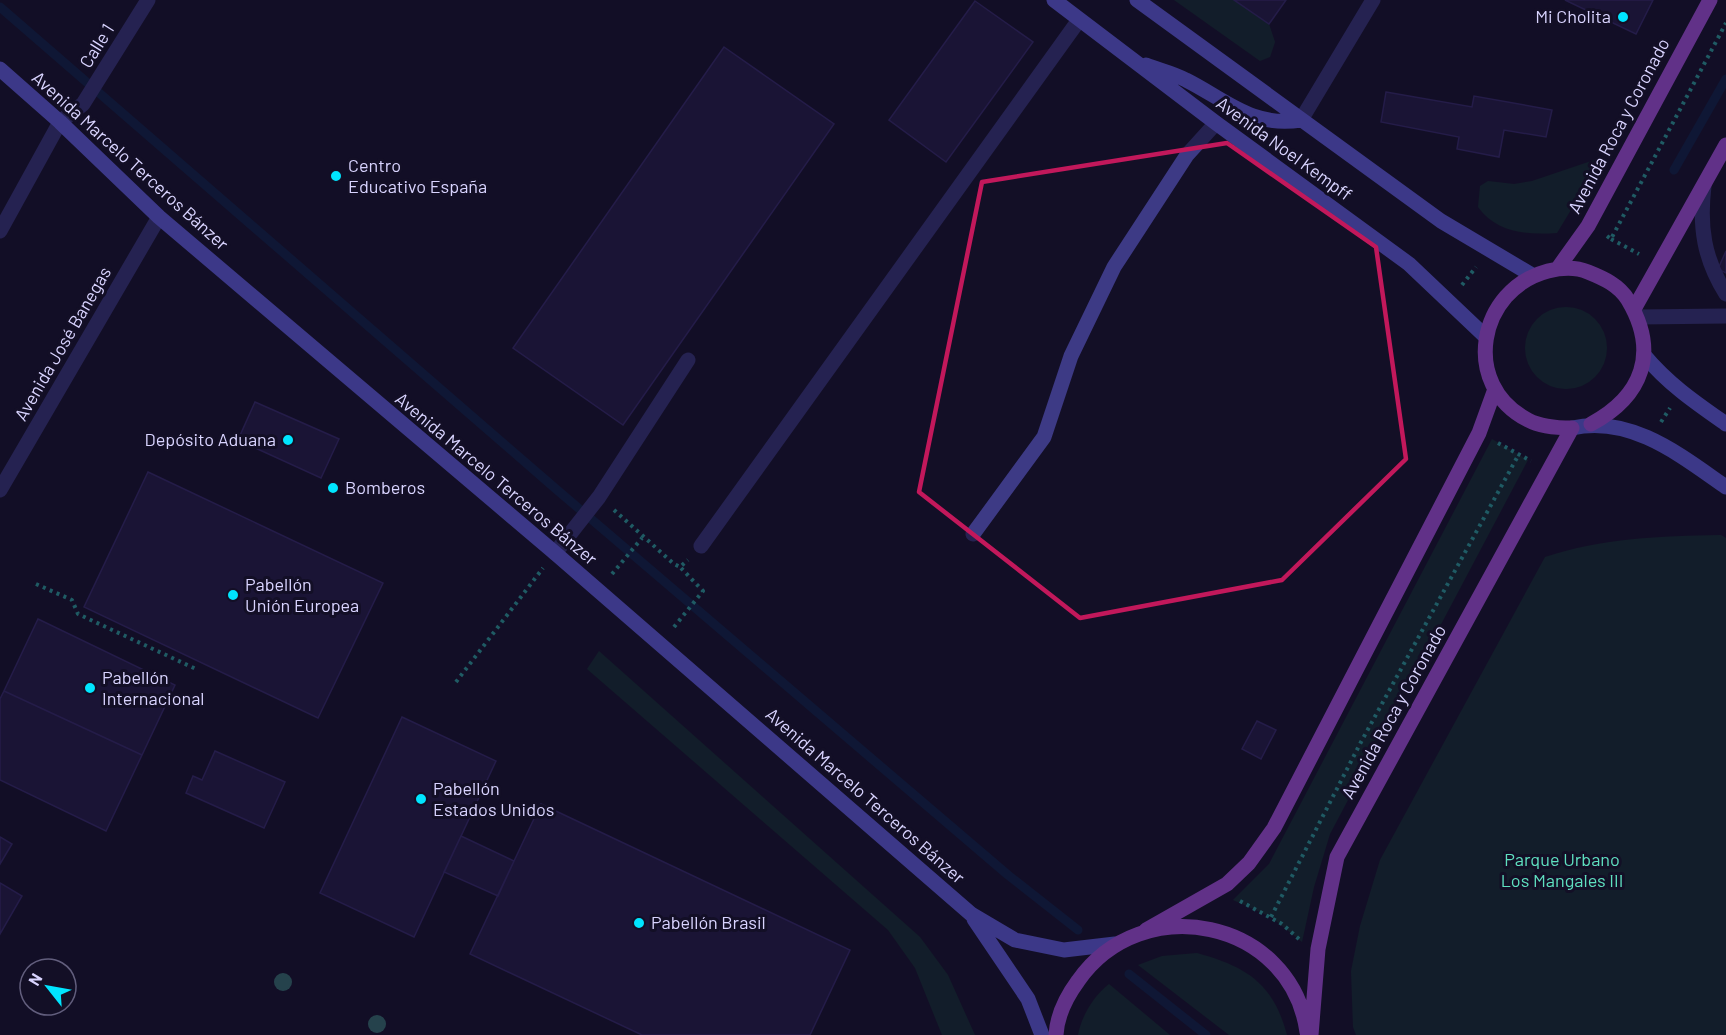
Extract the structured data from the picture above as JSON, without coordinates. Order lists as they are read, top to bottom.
{
  "streets": {
    "main road": ["Avenida Roca y Coronado"],
    "street": [
      "Calle 1",
      "Avenida Noel Kempff",
      "Avenida Marcelo Terceros Bánzer",
      "Avenida José Banegas"
    ]
  },
  "crossings": [
    ["Calle 1", "Avenida Marcelo Terceros Bánzer"],
    ["Avenida Roca y Coronado", "Avenida Noel Kempff"],
    ["Avenida Marcelo Terceros Bánzer", "Avenida José Banegas"]
  ],
  "parks": ["Parque Urbano Los Mangales III"],
  "places": [
    "Mi Cholita",
    "Centro Educativo España",
    "Depósito Aduana",
    "Bomberos",
    "Pabellón Unión Europea",
    "Pabellón Internacional",
    "Pabellón Estados Unidos",
    "Pabellón Brasil"
  ],
  "north": "top left"
}
